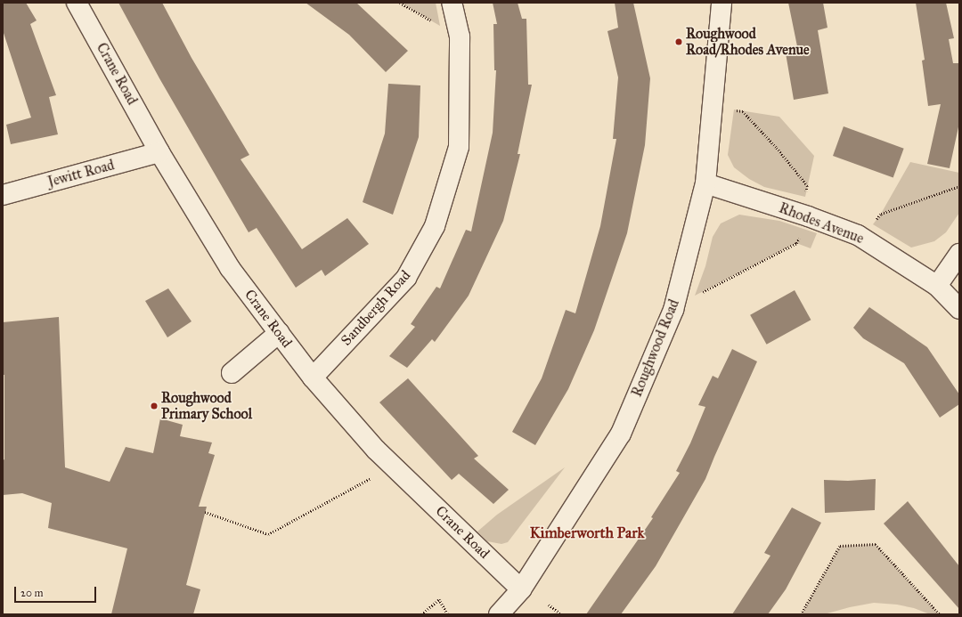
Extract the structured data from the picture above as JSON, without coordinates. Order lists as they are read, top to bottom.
{
  "streets": {
    "street": [
      "Crane Road",
      "Jewitt Road",
      "Rhodes Avenue",
      "Sandbergh Road",
      "Roughwood Road"
    ]
  },
  "crossings": [
    ["Crane Road", "Jewitt Road"],
    ["Crane Road", "Sandbergh Road"],
    ["Crane Road", "Roughwood Road"],
    ["Rhodes Avenue", "Roughwood Road"]
  ],
  "districts": ["Kimberworth Park"],
  "places": ["Roughwood Road/Rhodes Avenue", "Roughwood Primary School"],
  "scale_bar": "20 m"
}
